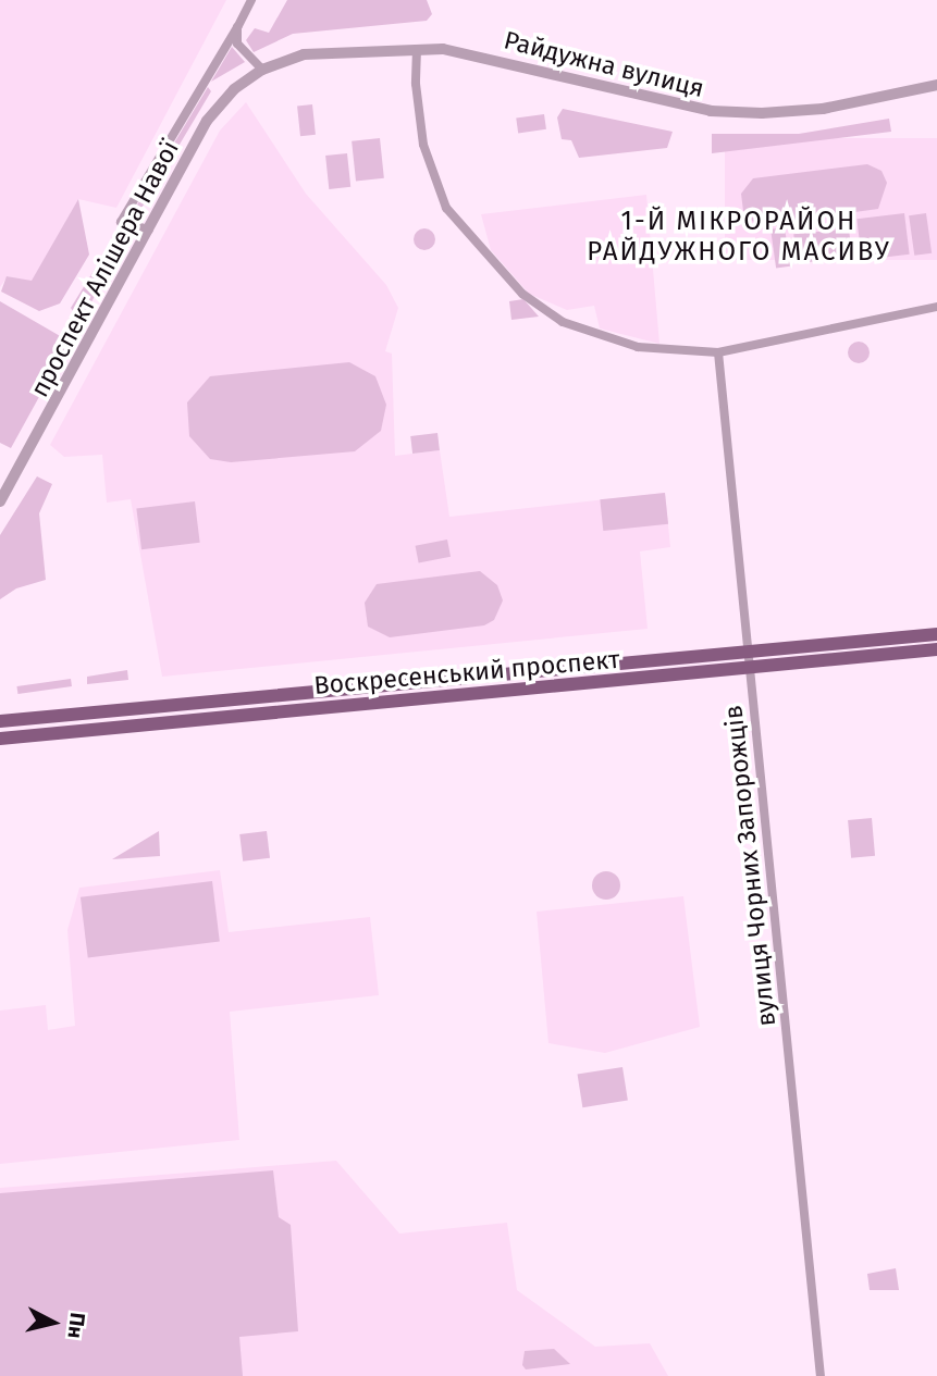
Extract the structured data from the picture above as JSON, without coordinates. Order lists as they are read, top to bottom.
{
  "streets": {
    "main road": ["Воскресенський проспект"],
    "street": ["Райдужна вулиця", "проспект Алішера Навої", "вулиця Чорних Запорожців"]
  },
  "crossings": [
    ["Райдужна вулиця", "проспект Алішера Навої"],
    ["Воскресенський проспект", "вулиця Чорних Запорожців"]
  ],
  "districts": ["1-Й МІКРОРАЙОН РАЙДУЖНОГО МАСИВУ"],
  "north": "right"
}
